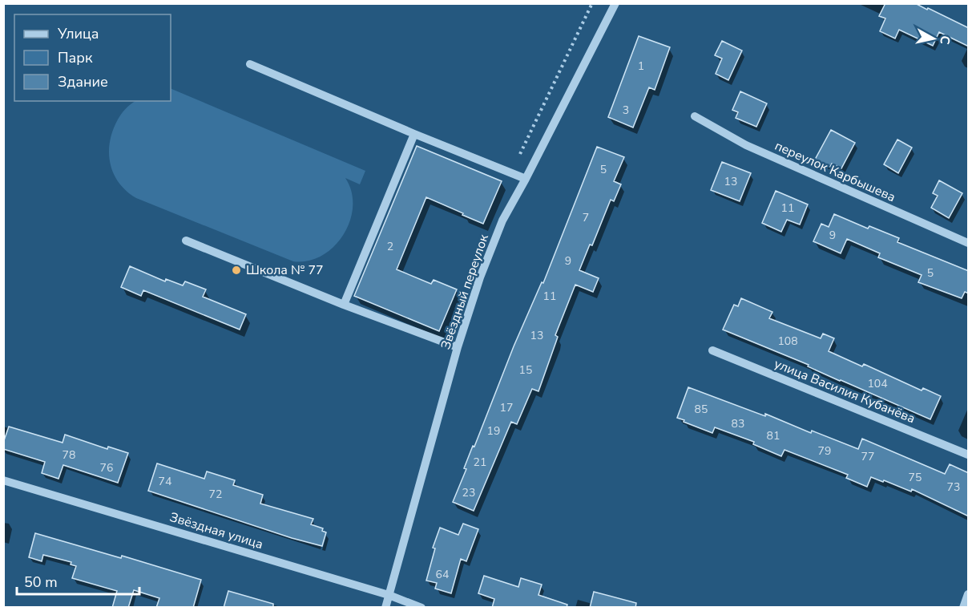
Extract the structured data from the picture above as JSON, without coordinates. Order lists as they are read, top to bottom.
{
  "streets": {
    "street": [
      "переулок Карбышева",
      "Звёздный переулок",
      "улица Василия Кубанёва",
      "Звёздная улица"
    ]
  },
  "crossings": [
    ["Звёздный переулок", "Звёздная улица"]
  ],
  "places": ["Школа № 77"],
  "house_numbers": [
    "1",
    "3",
    "5",
    "13",
    "11",
    "7",
    "9",
    "2",
    "9",
    "5",
    "11",
    "13",
    "108",
    "15",
    "104",
    "17",
    "85",
    "83",
    "19",
    "81",
    "79",
    "78",
    "77",
    "21",
    "76",
    "75",
    "74",
    "73",
    "23",
    "72",
    "64"
  ],
  "legend": ["Улица", "Парк", "Здание"],
  "scale_bar": "50 m",
  "north": "right"
}
